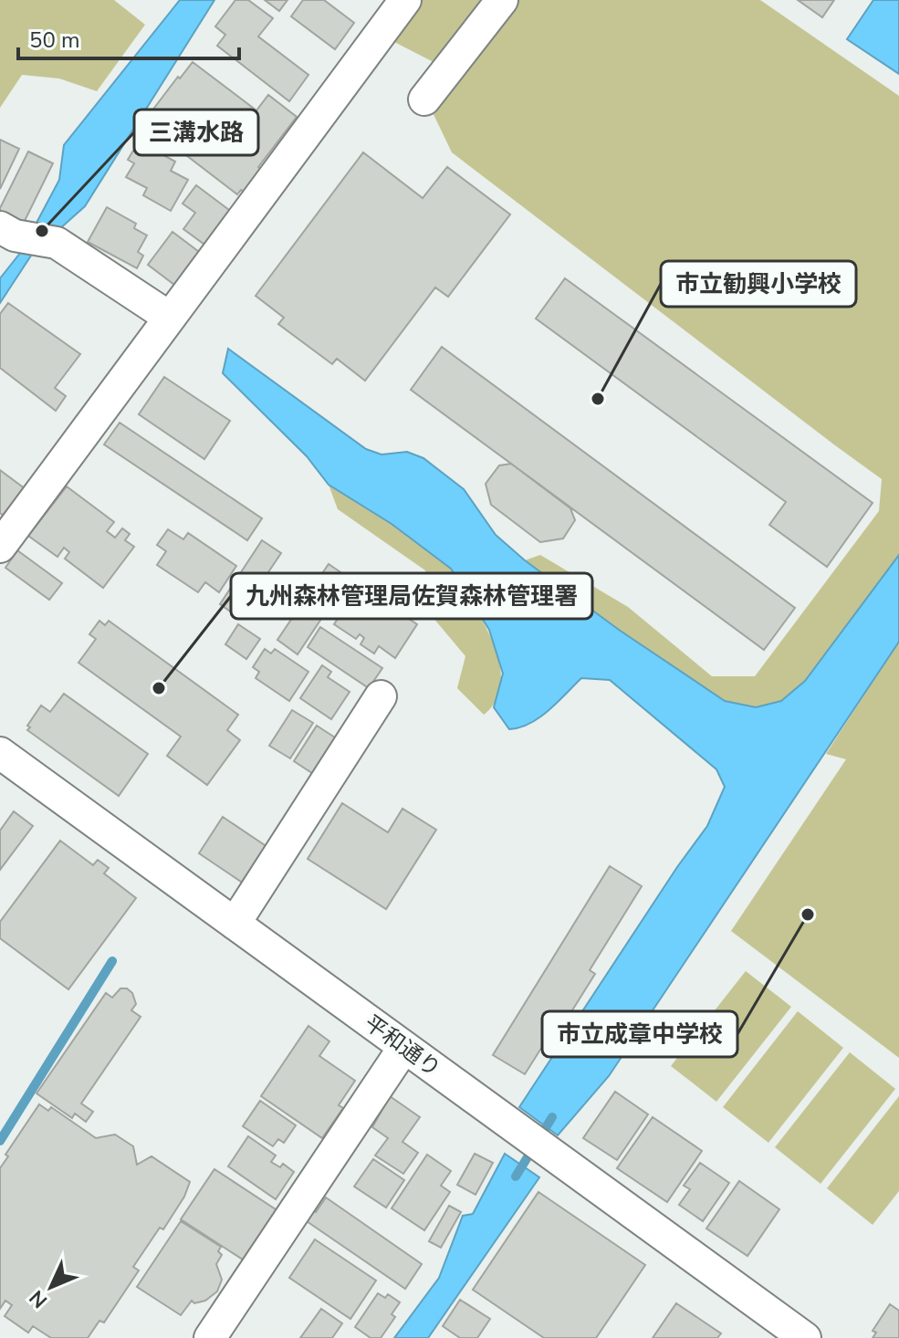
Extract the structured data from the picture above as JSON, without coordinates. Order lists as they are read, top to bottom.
{
  "streets": {
    "street": ["平和通り"]
  },
  "places": [
    "三溝水路",
    "市立勧興小学校",
    "九州森林管理局佐賀森林管理署",
    "市立成章中学校"
  ],
  "scale_bar": "50 m",
  "north": "bottom left"
}
